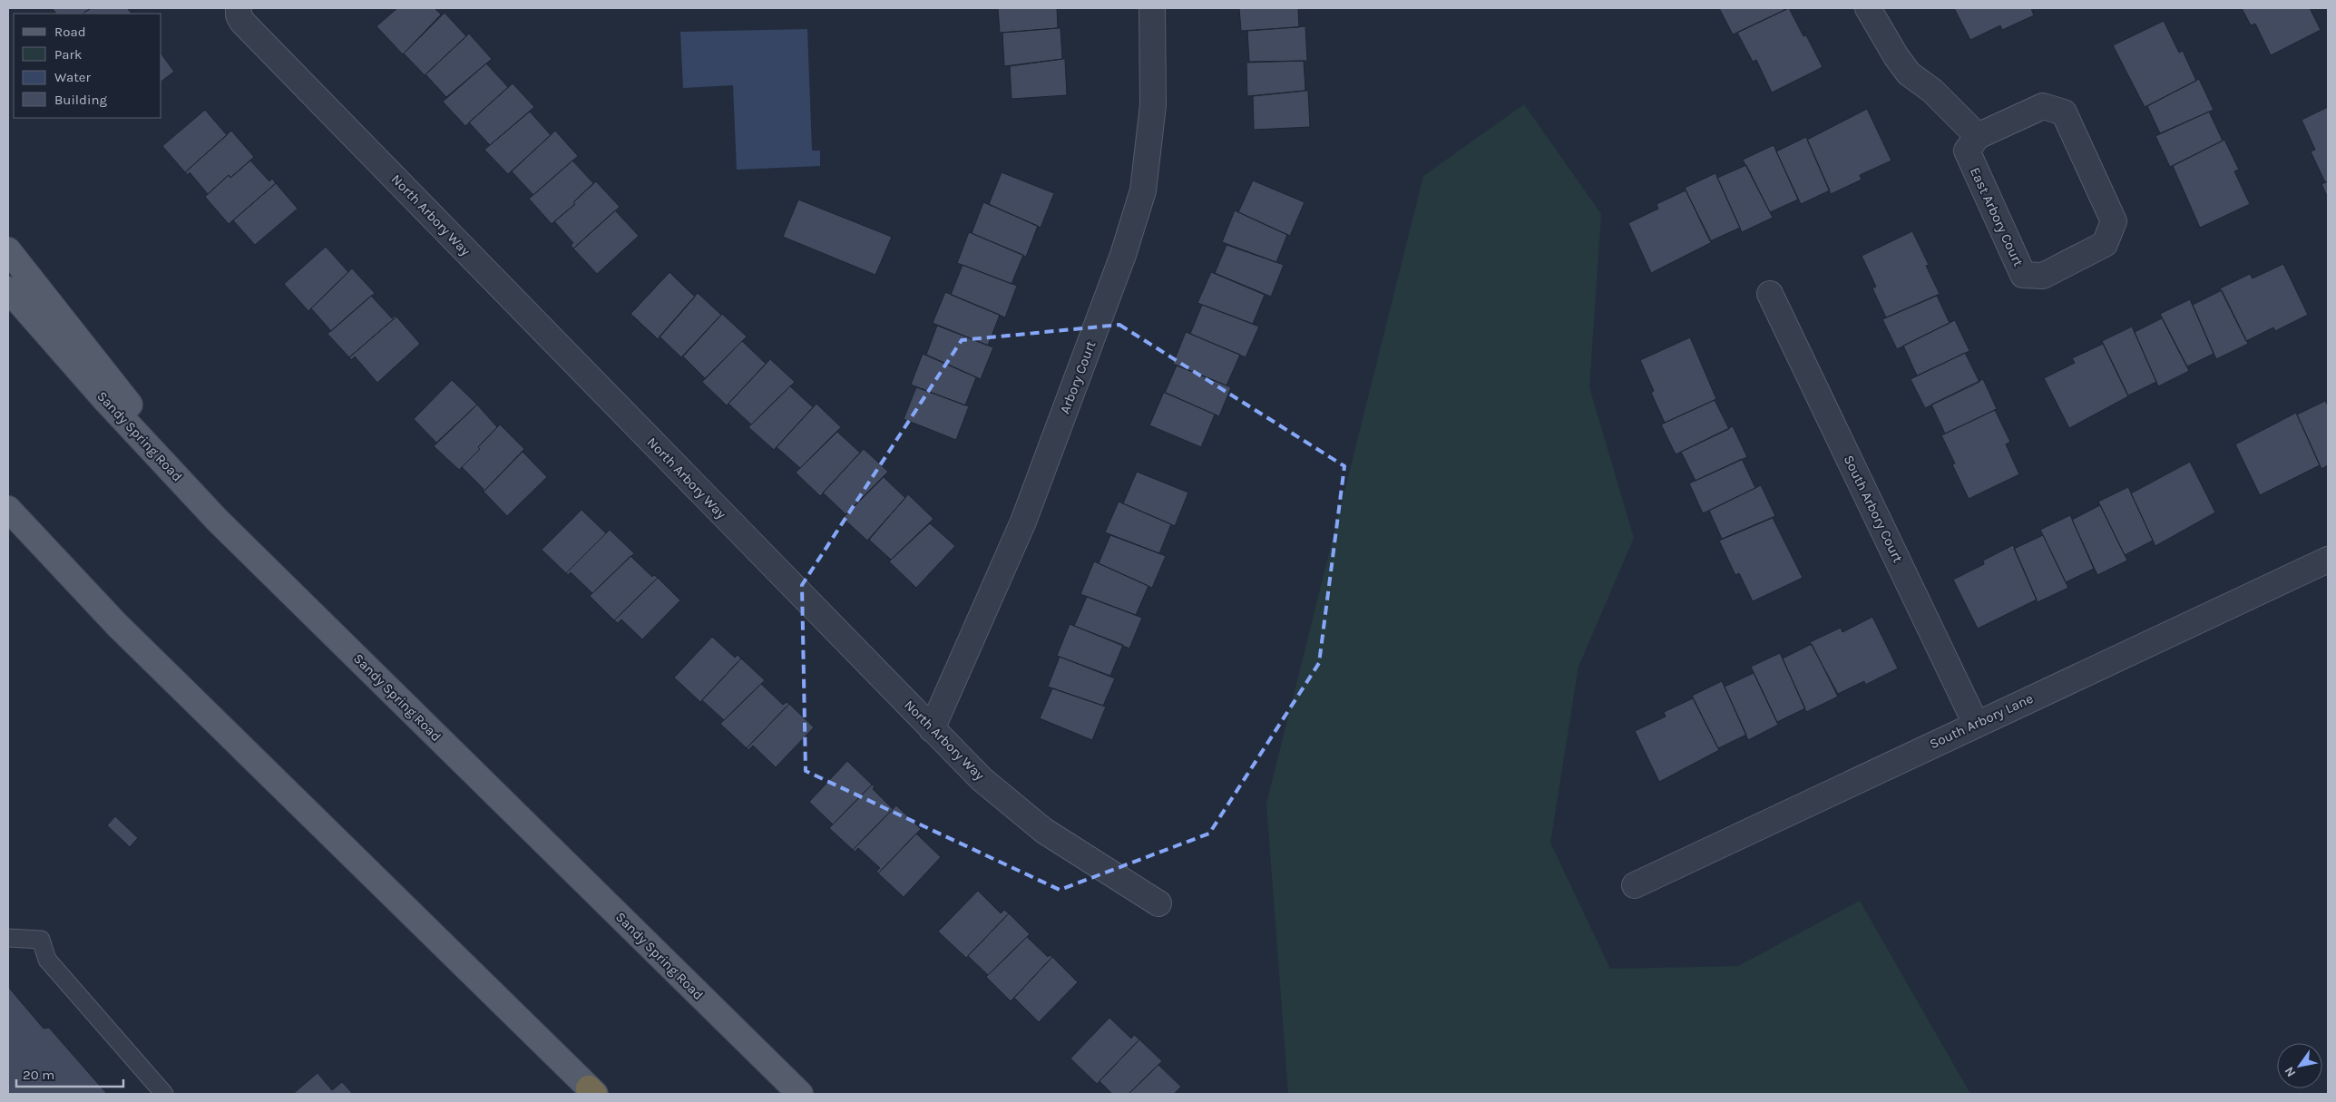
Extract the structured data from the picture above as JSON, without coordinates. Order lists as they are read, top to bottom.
{
  "streets": {
    "main road": ["Sandy Spring Road"],
    "street": [
      "North Arbory Way",
      "East Arbory Court",
      "Arbory Court",
      "South Arbory Court",
      "South Arbory Lane"
    ]
  },
  "crossings": [
    ["North Arbory Way", "Arbory Court"],
    ["South Arbory Court", "South Arbory Lane"]
  ],
  "legend": [
    "Road",
    "Park",
    "Water",
    "Building"
  ],
  "scale_bar": "20 m",
  "north": "bottom left"
}
